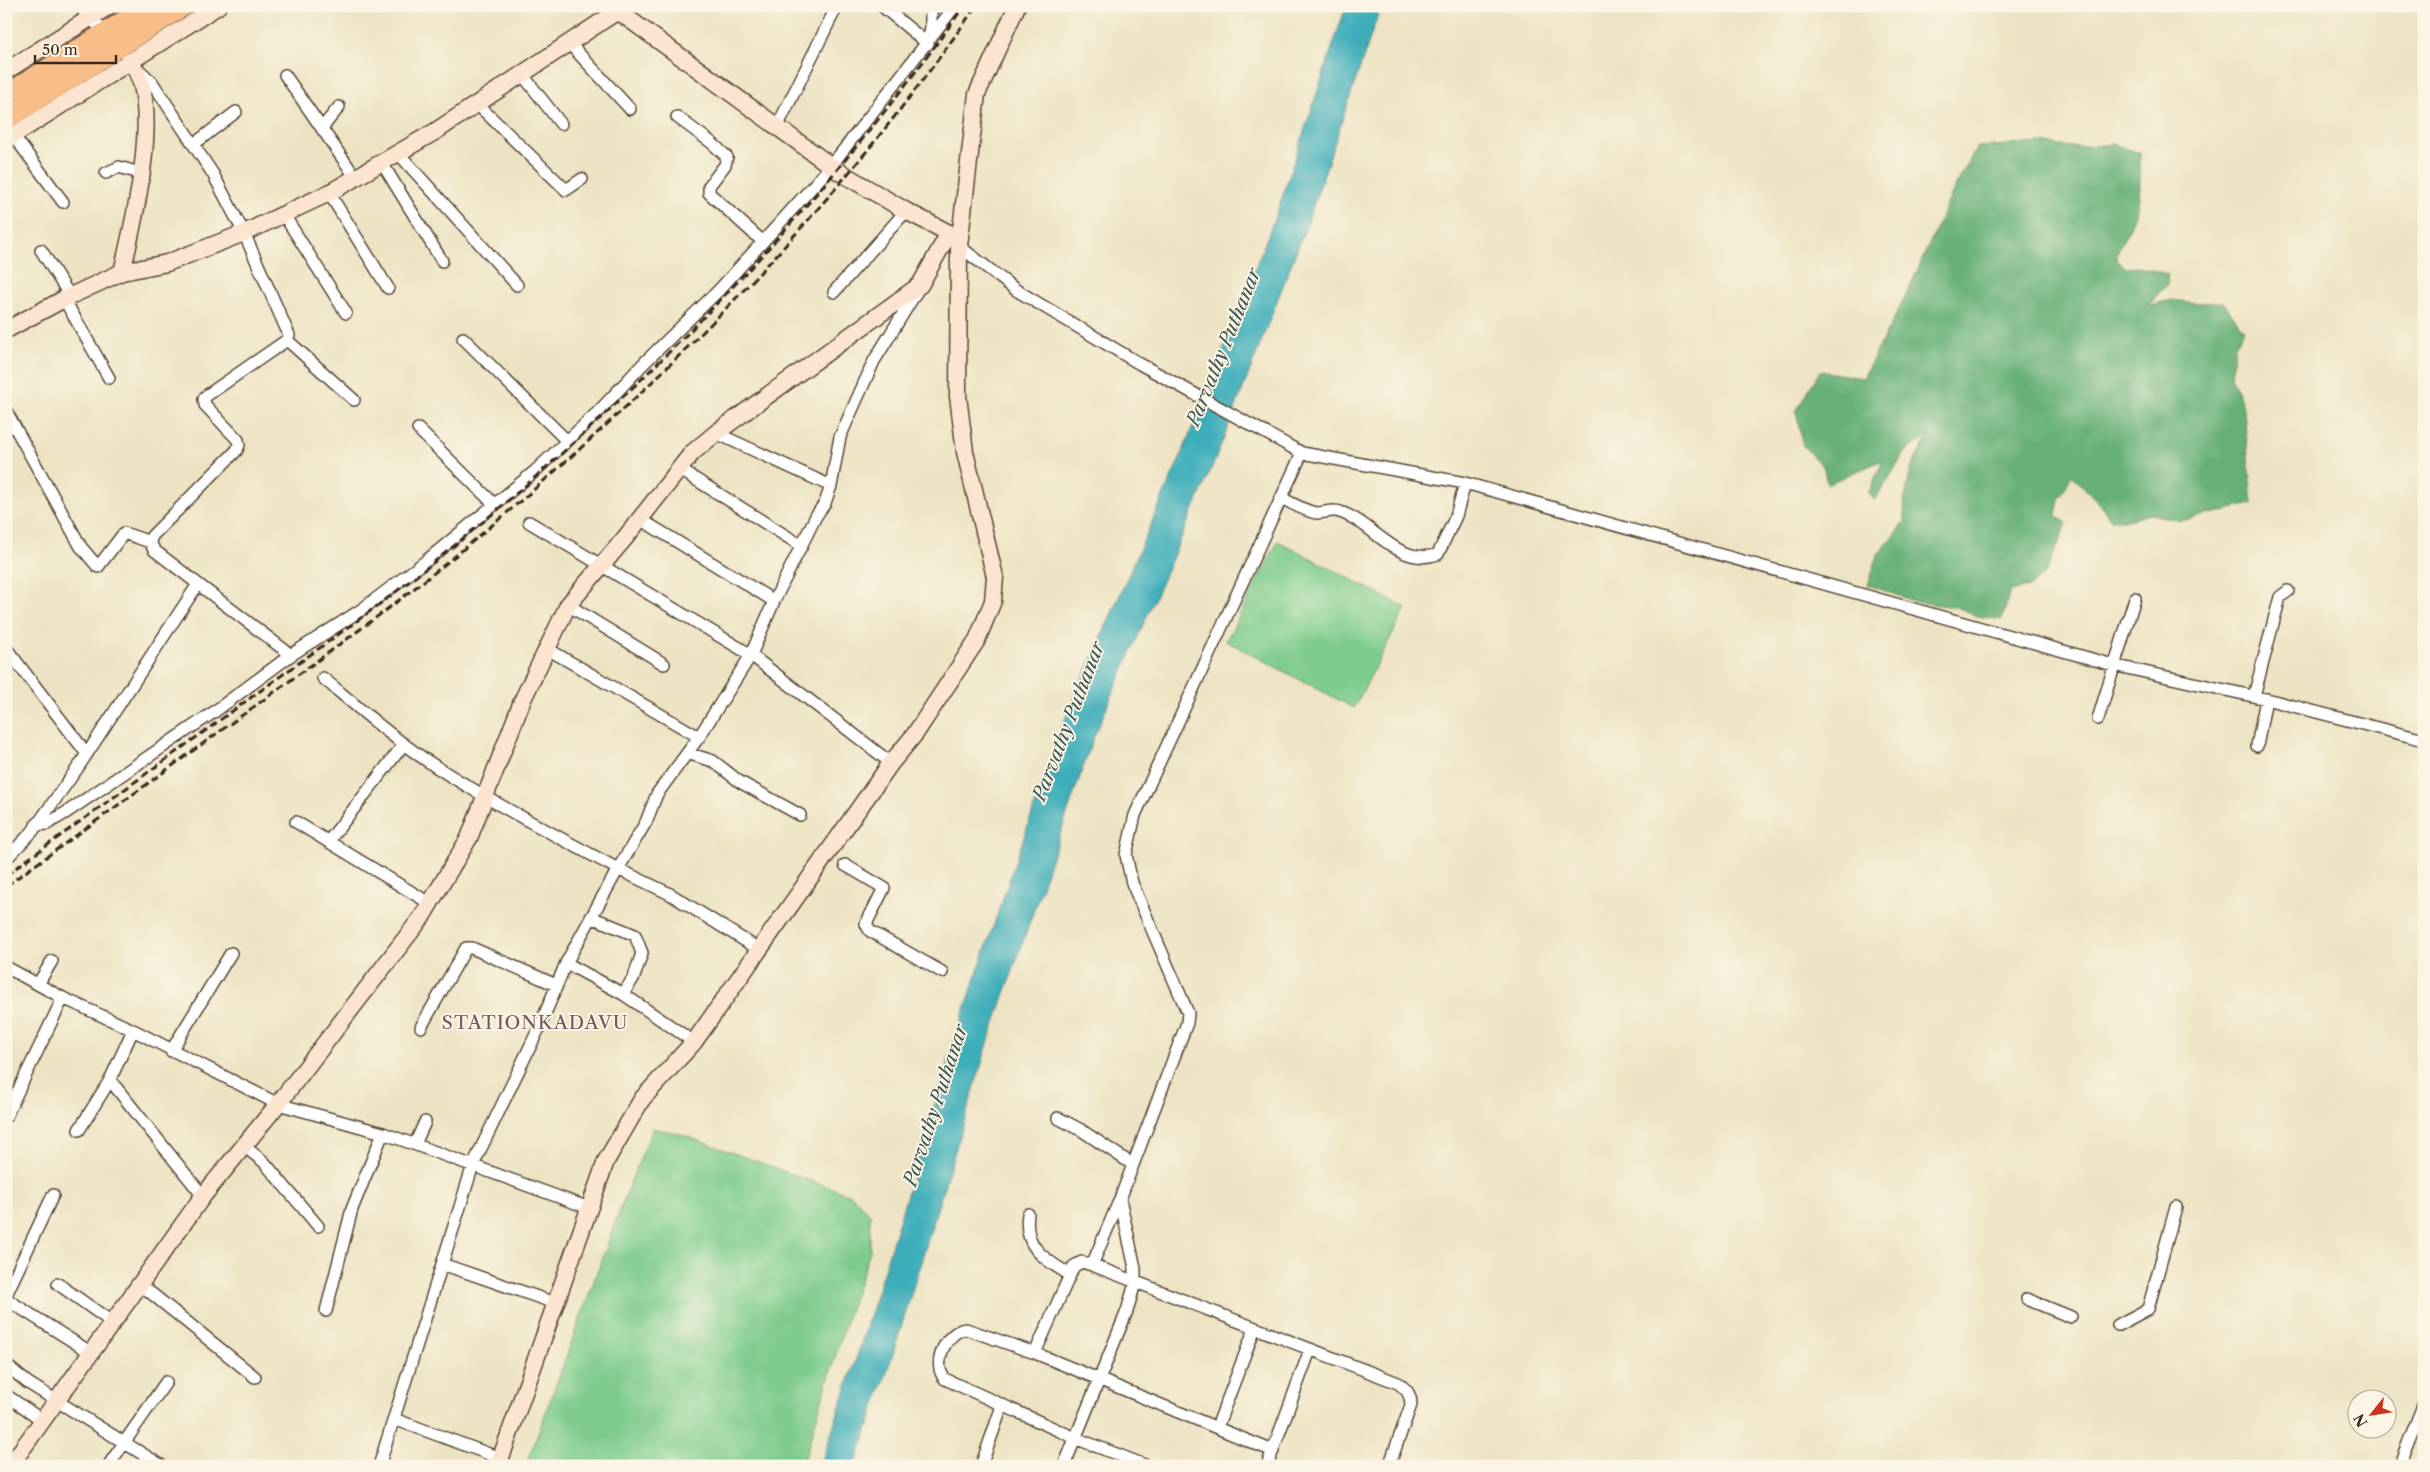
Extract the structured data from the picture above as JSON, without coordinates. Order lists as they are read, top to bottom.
{
  "districts": ["STATIONKADAVU"],
  "water": ["Parvathy Puthanar"],
  "scale_bar": "50 m",
  "north": "bottom left"
}
